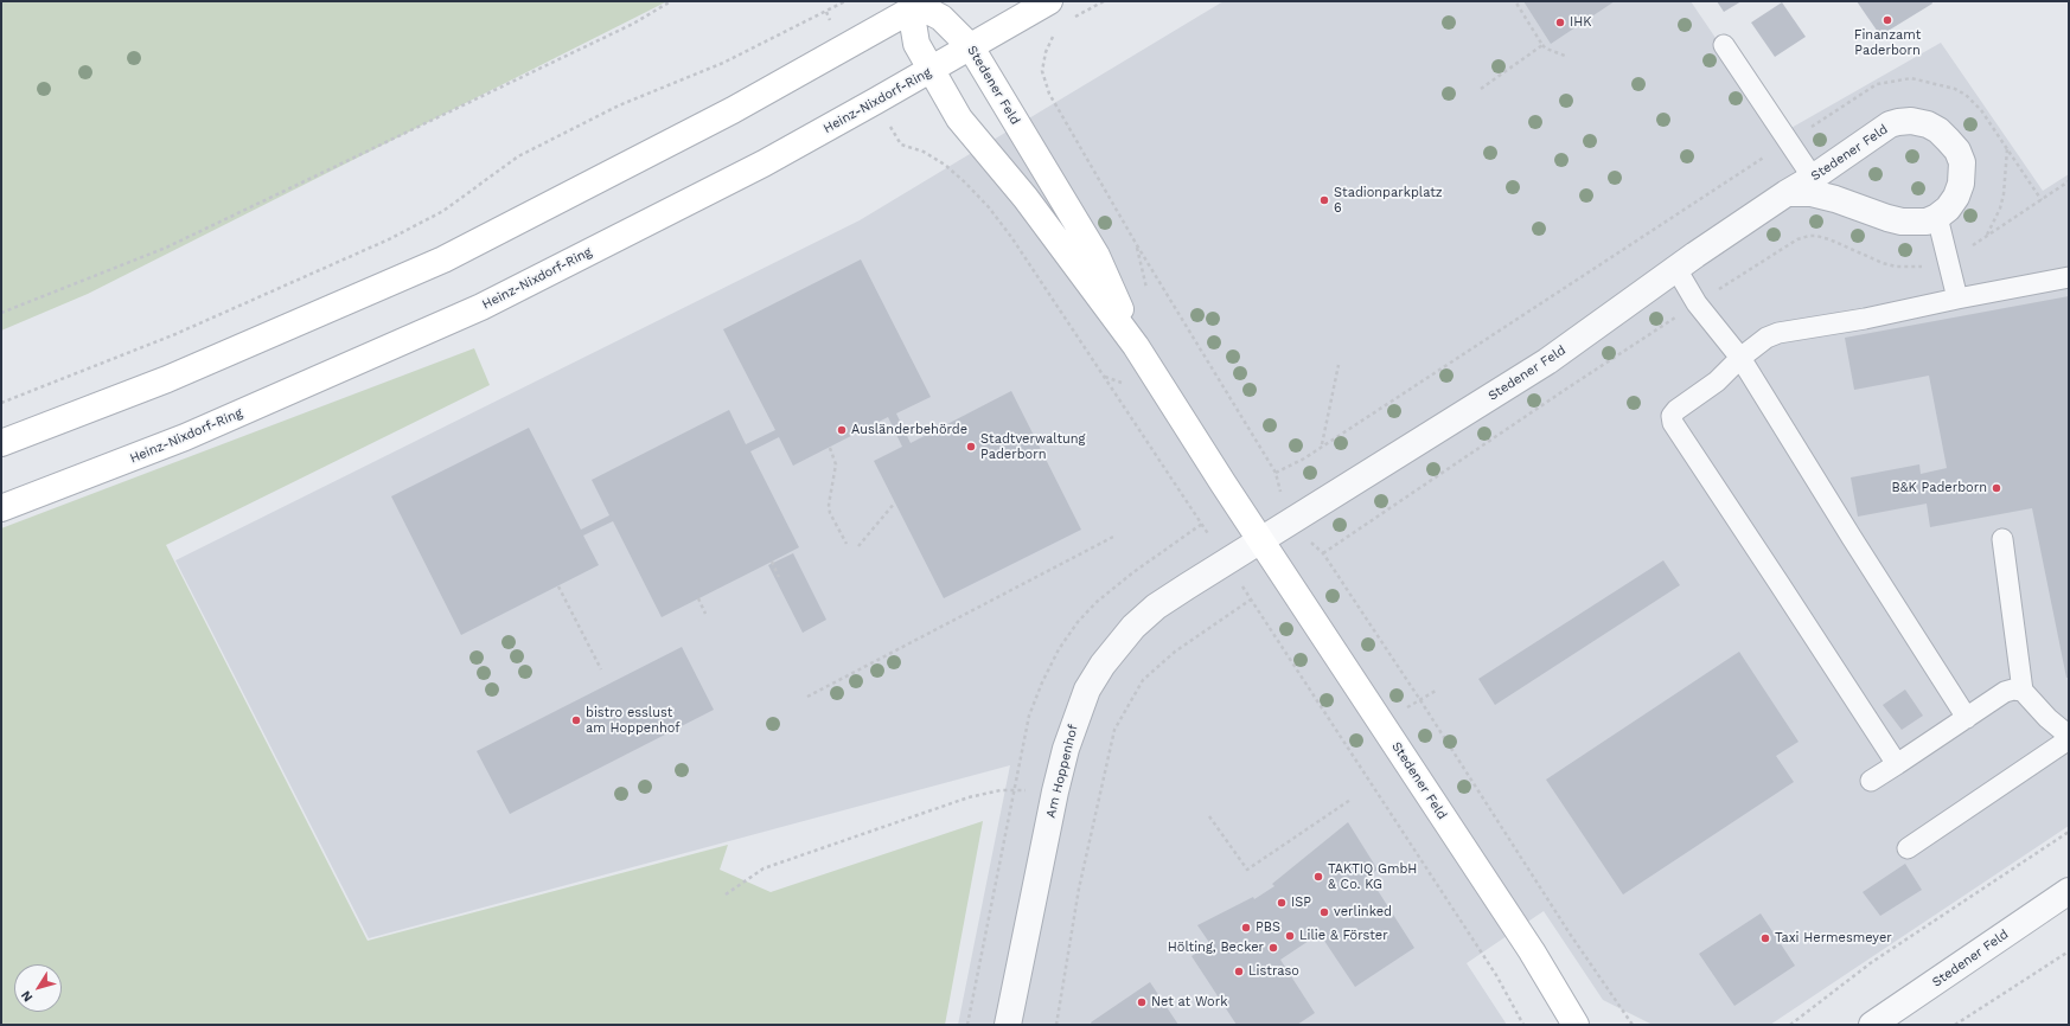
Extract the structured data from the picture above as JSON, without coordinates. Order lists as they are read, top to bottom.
{
  "streets": {
    "main road": ["Stedener Feld", "Heinz-Nixdorf-Ring"],
    "street": ["Am Hoppenhof"]
  },
  "crossings": [
    ["Stedener Feld", "Heinz-Nixdorf-Ring"],
    ["Stedener Feld", "Am Hoppenhof"]
  ],
  "places": [
    "Finanzamt Paderborn",
    "IHK",
    "Stadionparkplatz 6",
    "Ausländerbehörde",
    "Stadtverwaltung Paderborn",
    "B&K Paderborn",
    "bistro esslust am Hoppenhof",
    "TAKTIQ GmbH & Co. KG",
    "ISP",
    "verlinked",
    "PBS",
    "Lilie & Förster",
    "Taxi Hermesmeyer",
    "Hölting, Becker",
    "Listraso",
    "Net at Work"
  ],
  "north": "bottom left"
}
